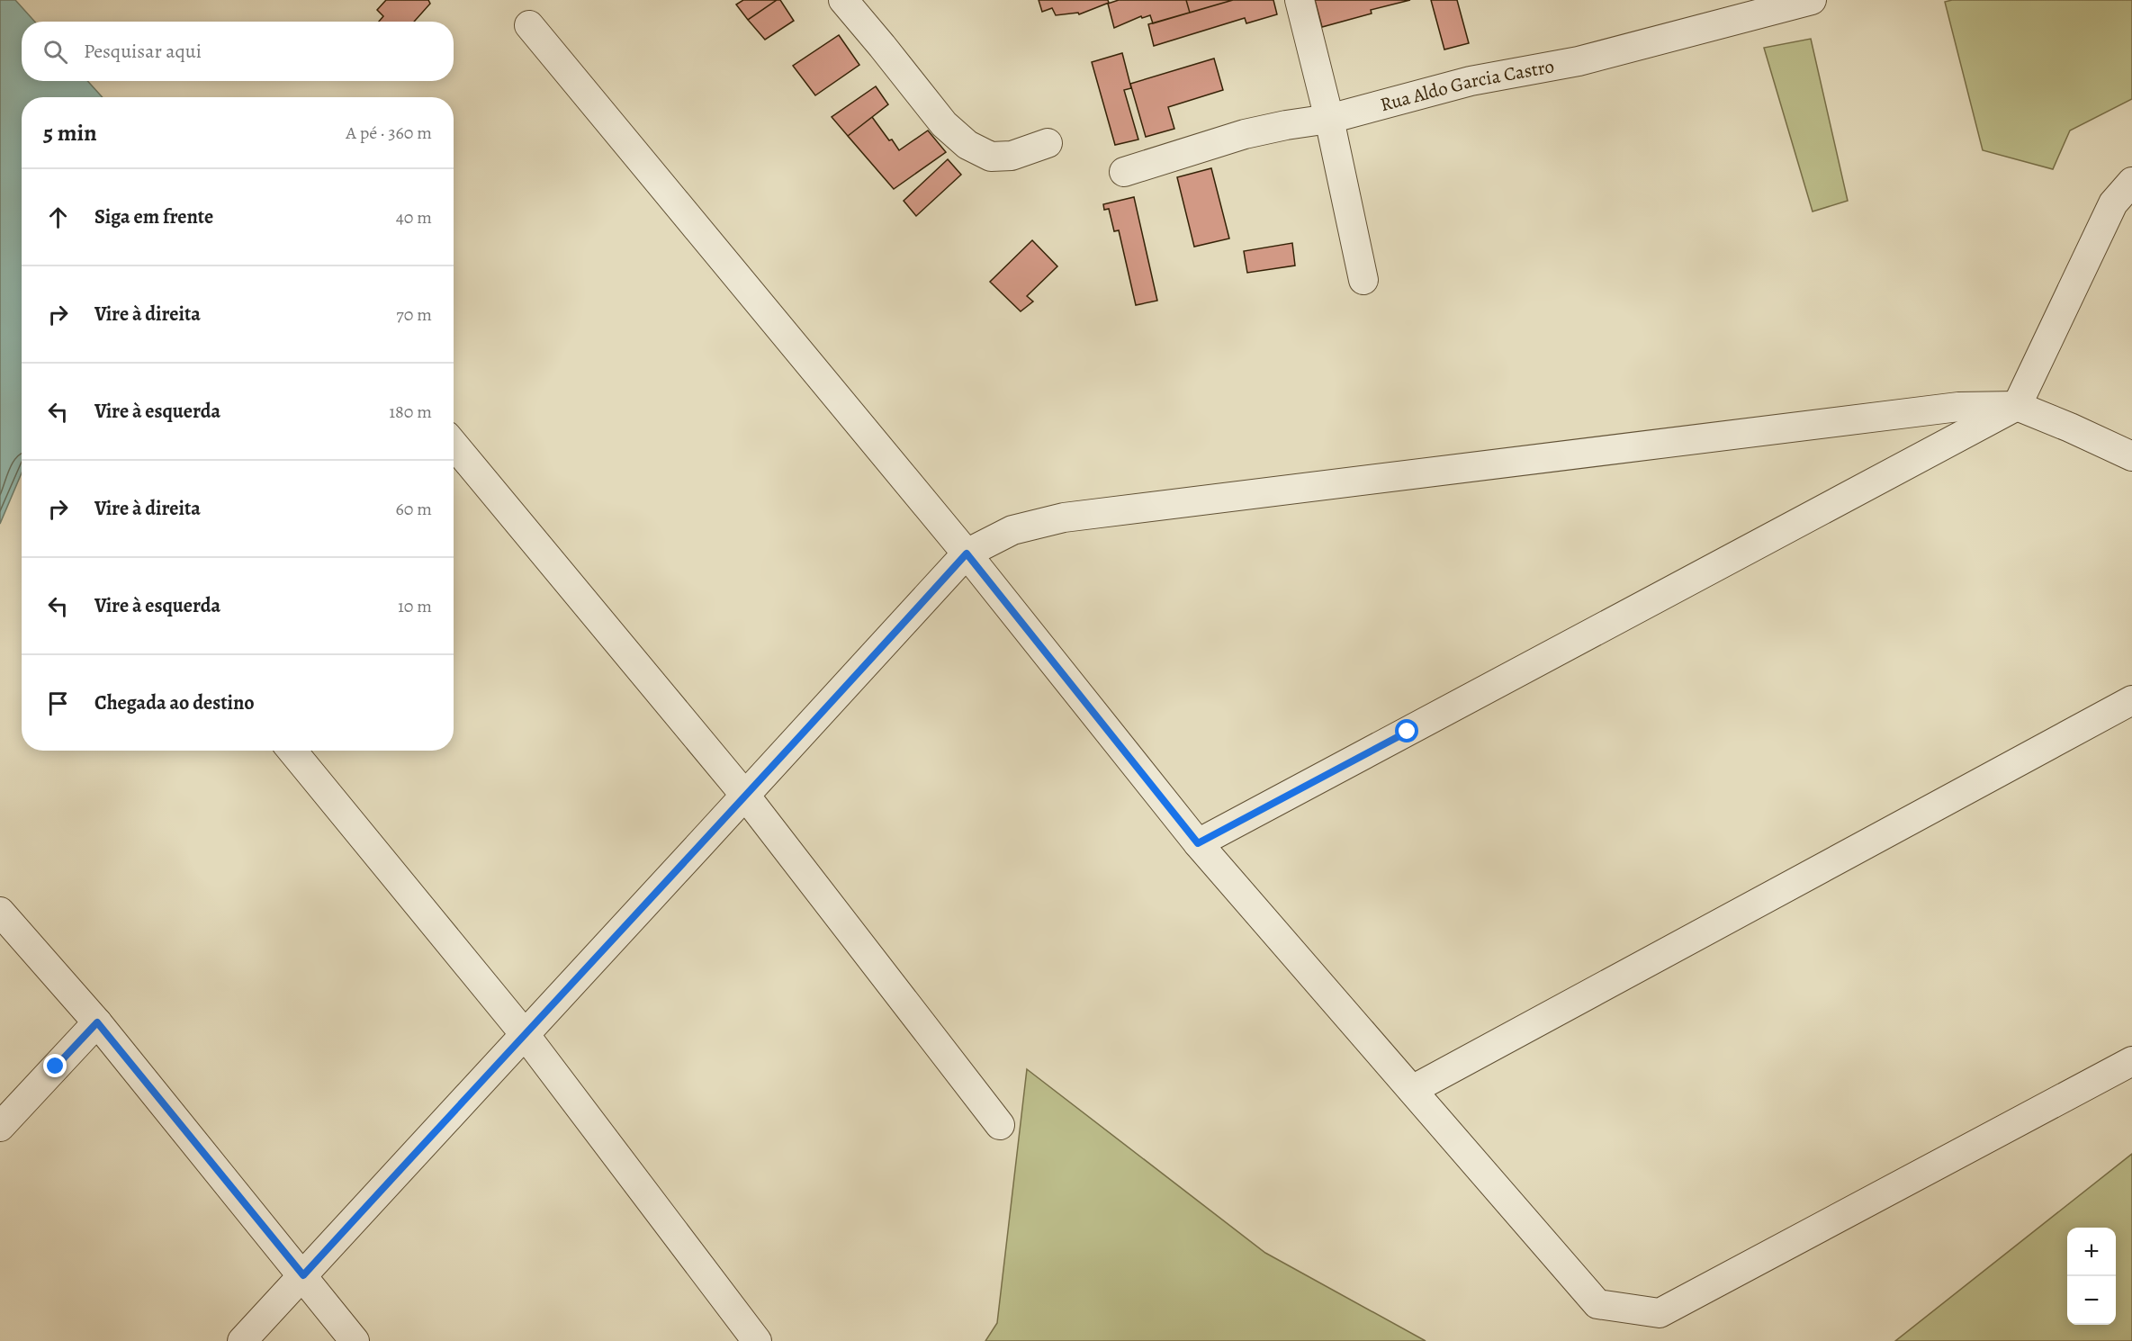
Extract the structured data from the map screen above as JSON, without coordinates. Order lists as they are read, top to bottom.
{
  "streets": {
    "street": ["Rua Aldo Garcia Castro"]
  },
  "page": {
    "search": "Pesquisar aqui",
    "heading": ["5 min", "A pé · 360 m"],
    "list": [
      ["Siga em frente", "40 m"],
      ["Vire à direita", "70 m"],
      ["Vire à esquerda", "180 m"],
      ["Vire à direita", "60 m"],
      ["Vire à esquerda", "10 m"],
      "Chegada ao destino"
    ],
    "map_buttons": ["+", "−"]
  }
}
